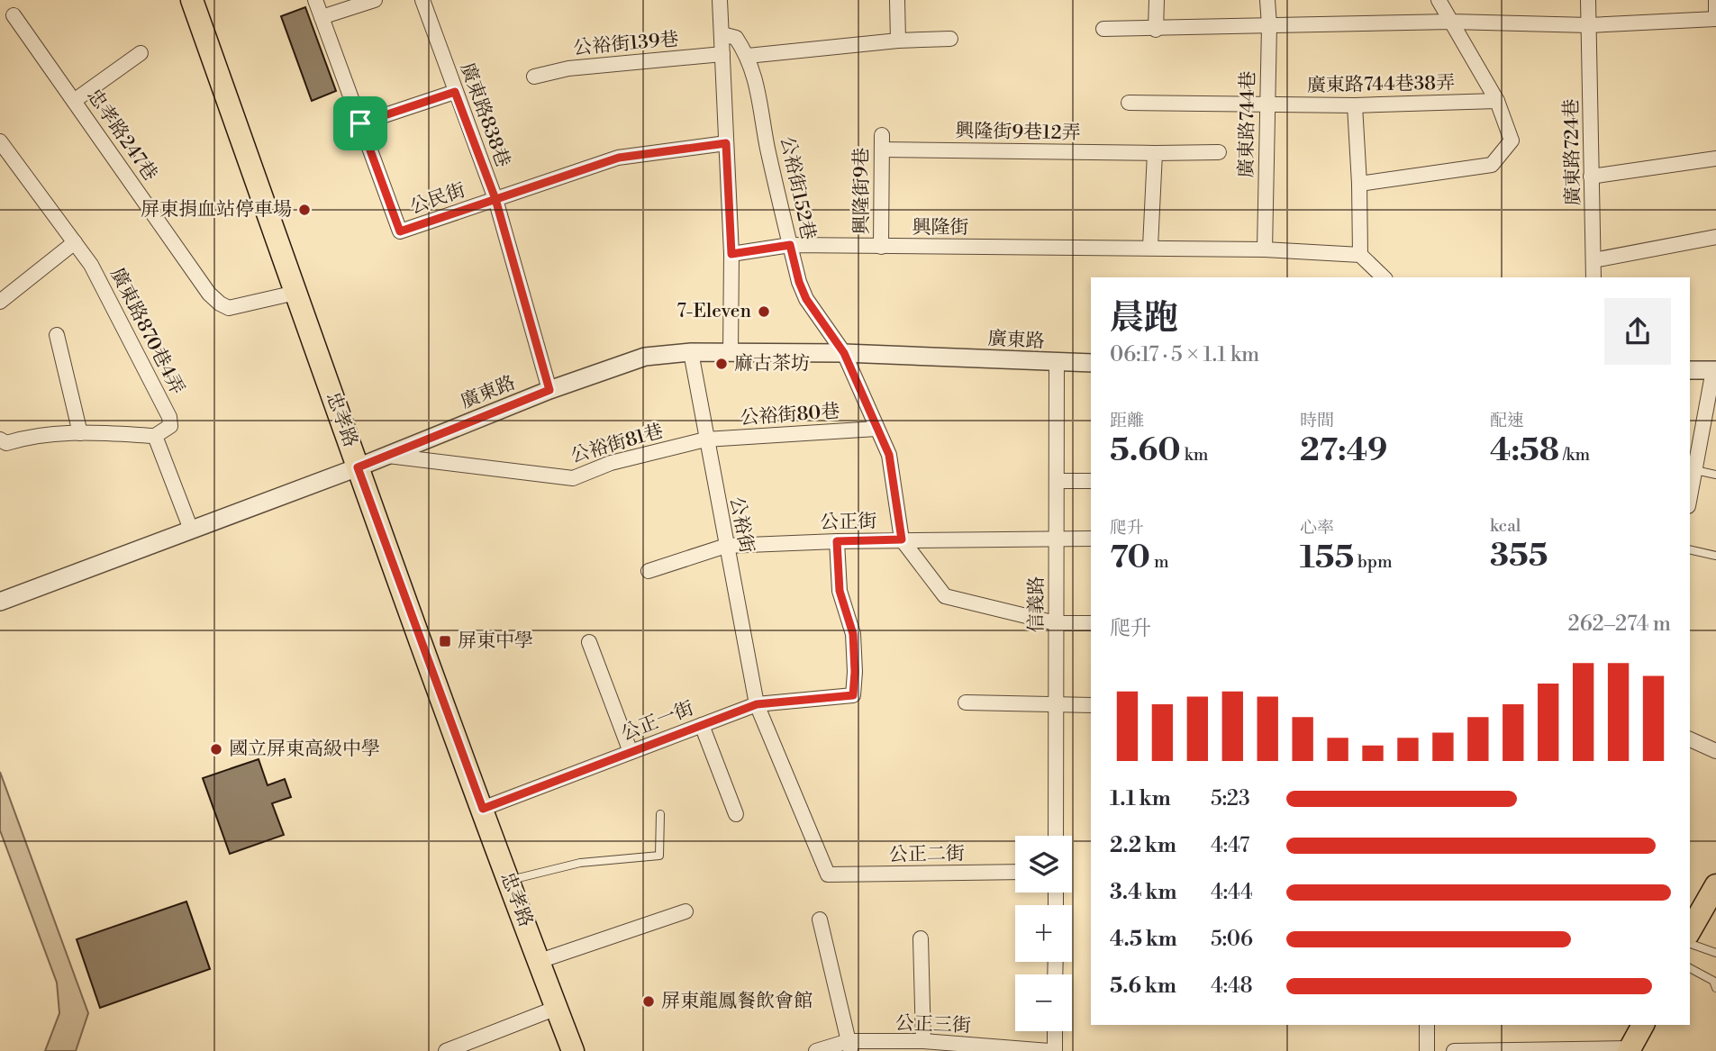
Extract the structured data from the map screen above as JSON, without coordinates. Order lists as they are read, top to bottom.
{
  "streets": {
    "main road": ["忠孝路"],
    "street": [
      "公裕街139巷",
      "廣東路744巷38弄",
      "廣東路838巷",
      "廣東路744巷",
      "興隆街9巷12弄",
      "忠孝路247巷",
      "廣東路724巷",
      "公裕街152巷",
      "興隆街9巷",
      "公民街",
      "興隆街",
      "廣東路870巷4弄",
      "廣東路",
      "公裕街80巷",
      "公裕街81巷",
      "公正街",
      "公裕街",
      "信義路",
      "公正一街",
      "公正二街",
      "公正三街"
    ]
  },
  "crossings": [
    ["廣東路744巷38弄", "廣東路744巷"],
    ["廣東路838巷", "公民街"],
    ["廣東路838巷", "廣東路"],
    ["興隆街9巷12弄", "興隆街9巷"],
    ["忠孝路247巷", "忠孝路"],
    ["公裕街152巷", "興隆街"],
    ["公裕街152巷", "廣東路"],
    ["公裕街152巷", "公裕街80巷"],
    ["公裕街152巷", "公正街"],
    ["興隆街9巷", "興隆街"],
    ["廣東路", "忠孝路"],
    ["廣東路", "公裕街81巷"],
    ["廣東路", "公裕街"],
    ["廣東路", "信義路"],
    ["公裕街80巷", "公裕街81巷"],
    ["公裕街80巷", "公裕街"],
    ["忠孝路", "公正一街"],
    ["公裕街81巷", "公裕街"],
    ["公正街", "公裕街"],
    ["公正街", "信義路"],
    ["公正街", "公正一街"],
    ["公裕街", "公正一街"],
    ["公裕街", "公正二街"]
  ],
  "places": {
    "other": [
      "屏東捐血站停車場",
      "7-Eleven",
      "麻古茶坊",
      "國立屏東高級中學",
      "屏東龍鳳餐飲會館"
    ],
    "transit": ["屏東中學"]
  },
  "page": {
    "heading": ["晨跑", "06:17 · 5 × 1.1 km"],
    "stats": [
      ["距離", "5.60 km"],
      ["時間", "27:49"],
      ["配速", "4:58 /km"],
      ["爬升", "70 m"],
      ["心率", "155 bpm"],
      ["kcal", "355"]
    ],
    "chart": ["爬升", "262–274 m"],
    "list": [
      {
        "name": "1.1 km",
        "note": "5:23"
      },
      {
        "name": "2.2 km",
        "note": "4:47"
      },
      {
        "name": "3.4 km",
        "note": "4:44"
      },
      {
        "name": "4.5 km",
        "note": "5:06"
      },
      {
        "name": "5.6 km",
        "note": "4:48"
      }
    ],
    "map_buttons": ["+", "−"]
  }
}
